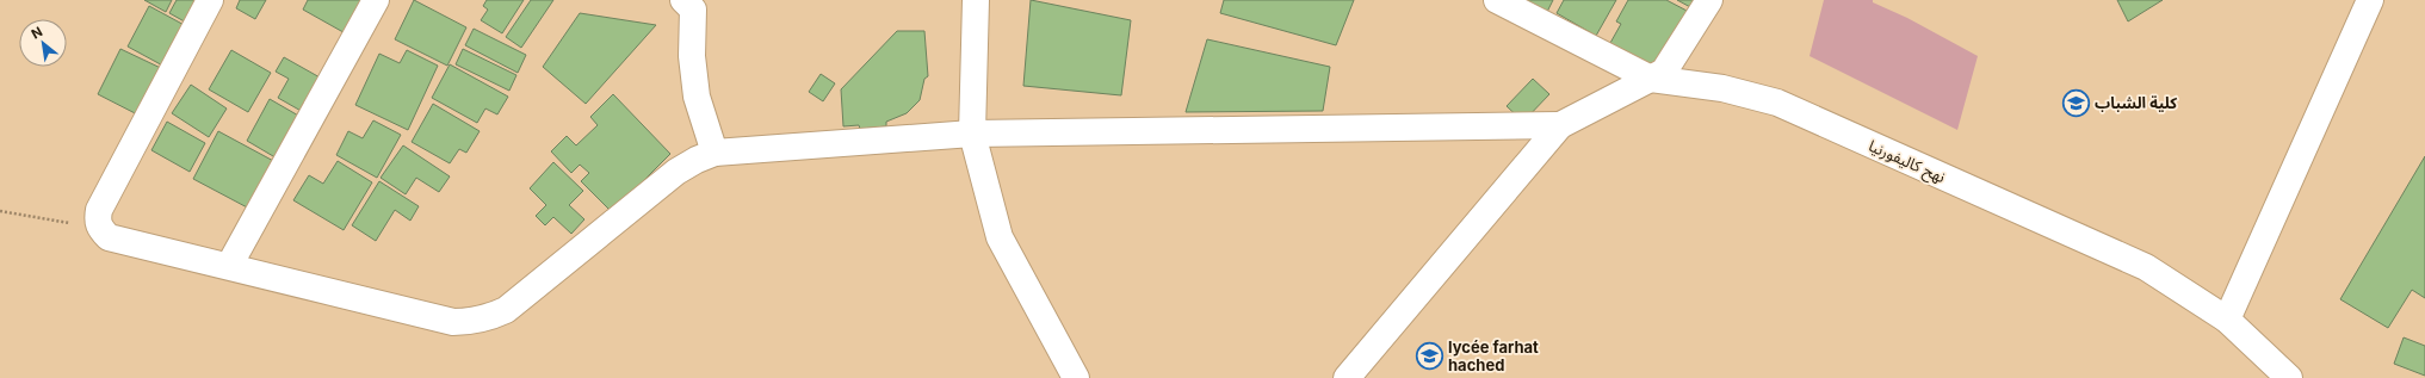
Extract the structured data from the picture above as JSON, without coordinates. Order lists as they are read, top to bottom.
{
  "streets": {
    "street": ["نهح كاليفورنيا"]
  },
  "places": {
    "school or university": ["كلية الشباب", "lycée farhat hached"]
  },
  "north": "top left"
}
